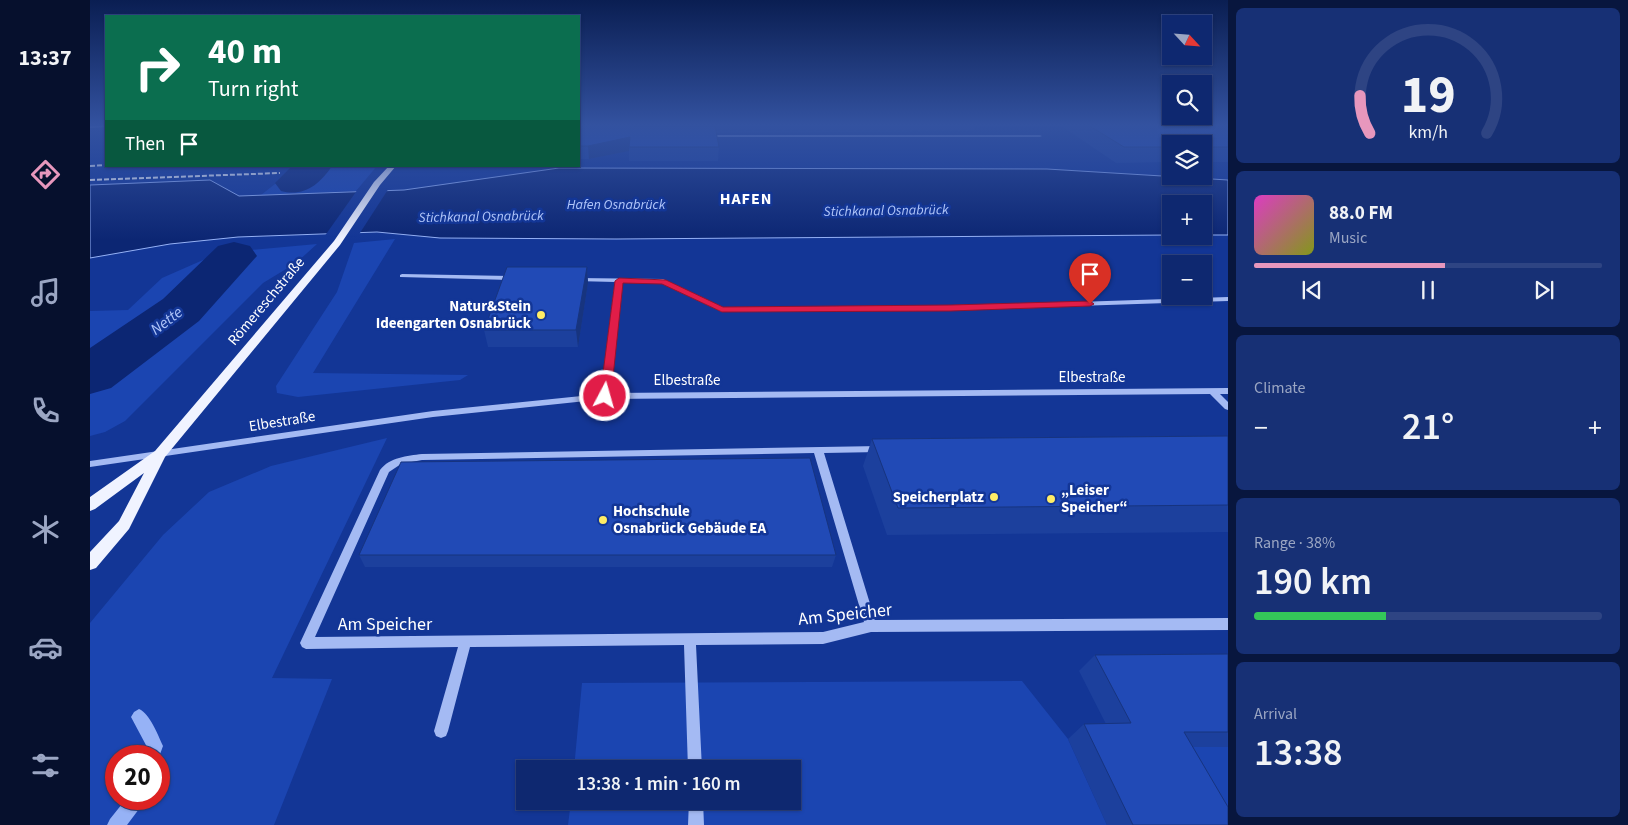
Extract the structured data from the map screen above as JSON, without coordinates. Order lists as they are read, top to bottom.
{
  "streets": {
    "main road": ["Römereschstraße"],
    "street": ["Elbestraße", "Am Speicher"]
  },
  "crossings": [
    ["Römereschstraße", "Elbestraße"]
  ],
  "districts": ["HAFEN"],
  "water": ["Hafen Osnabrück", "Stichkanal Osnabrück", "Nette"],
  "places": [
    "Natur&Stein Ideengarten Osnabrück",
    "Speicherplatz",
    "„Leiser Speicher“",
    "Hochschule Osnabrück Gebäude EA"
  ],
  "north": "bottom right",
  "page": {
    "tabs": "13:37",
    "map_buttons": ["+", "−"],
    "turn": ["40 m", "Turn right"],
    "then": "Then",
    "song": ["88.0 FM", "Music"],
    "tile": [
      "Climate",
      ["Range · 38%", "190 km"],
      ["Arrival", "13:38"]
    ],
    "heat": ["−", "21°", "+"],
    "limit": "20",
    "trip": "13:38 · 1 min · 160 m",
    "gauge": ["19", "km/h"]
  }
}
